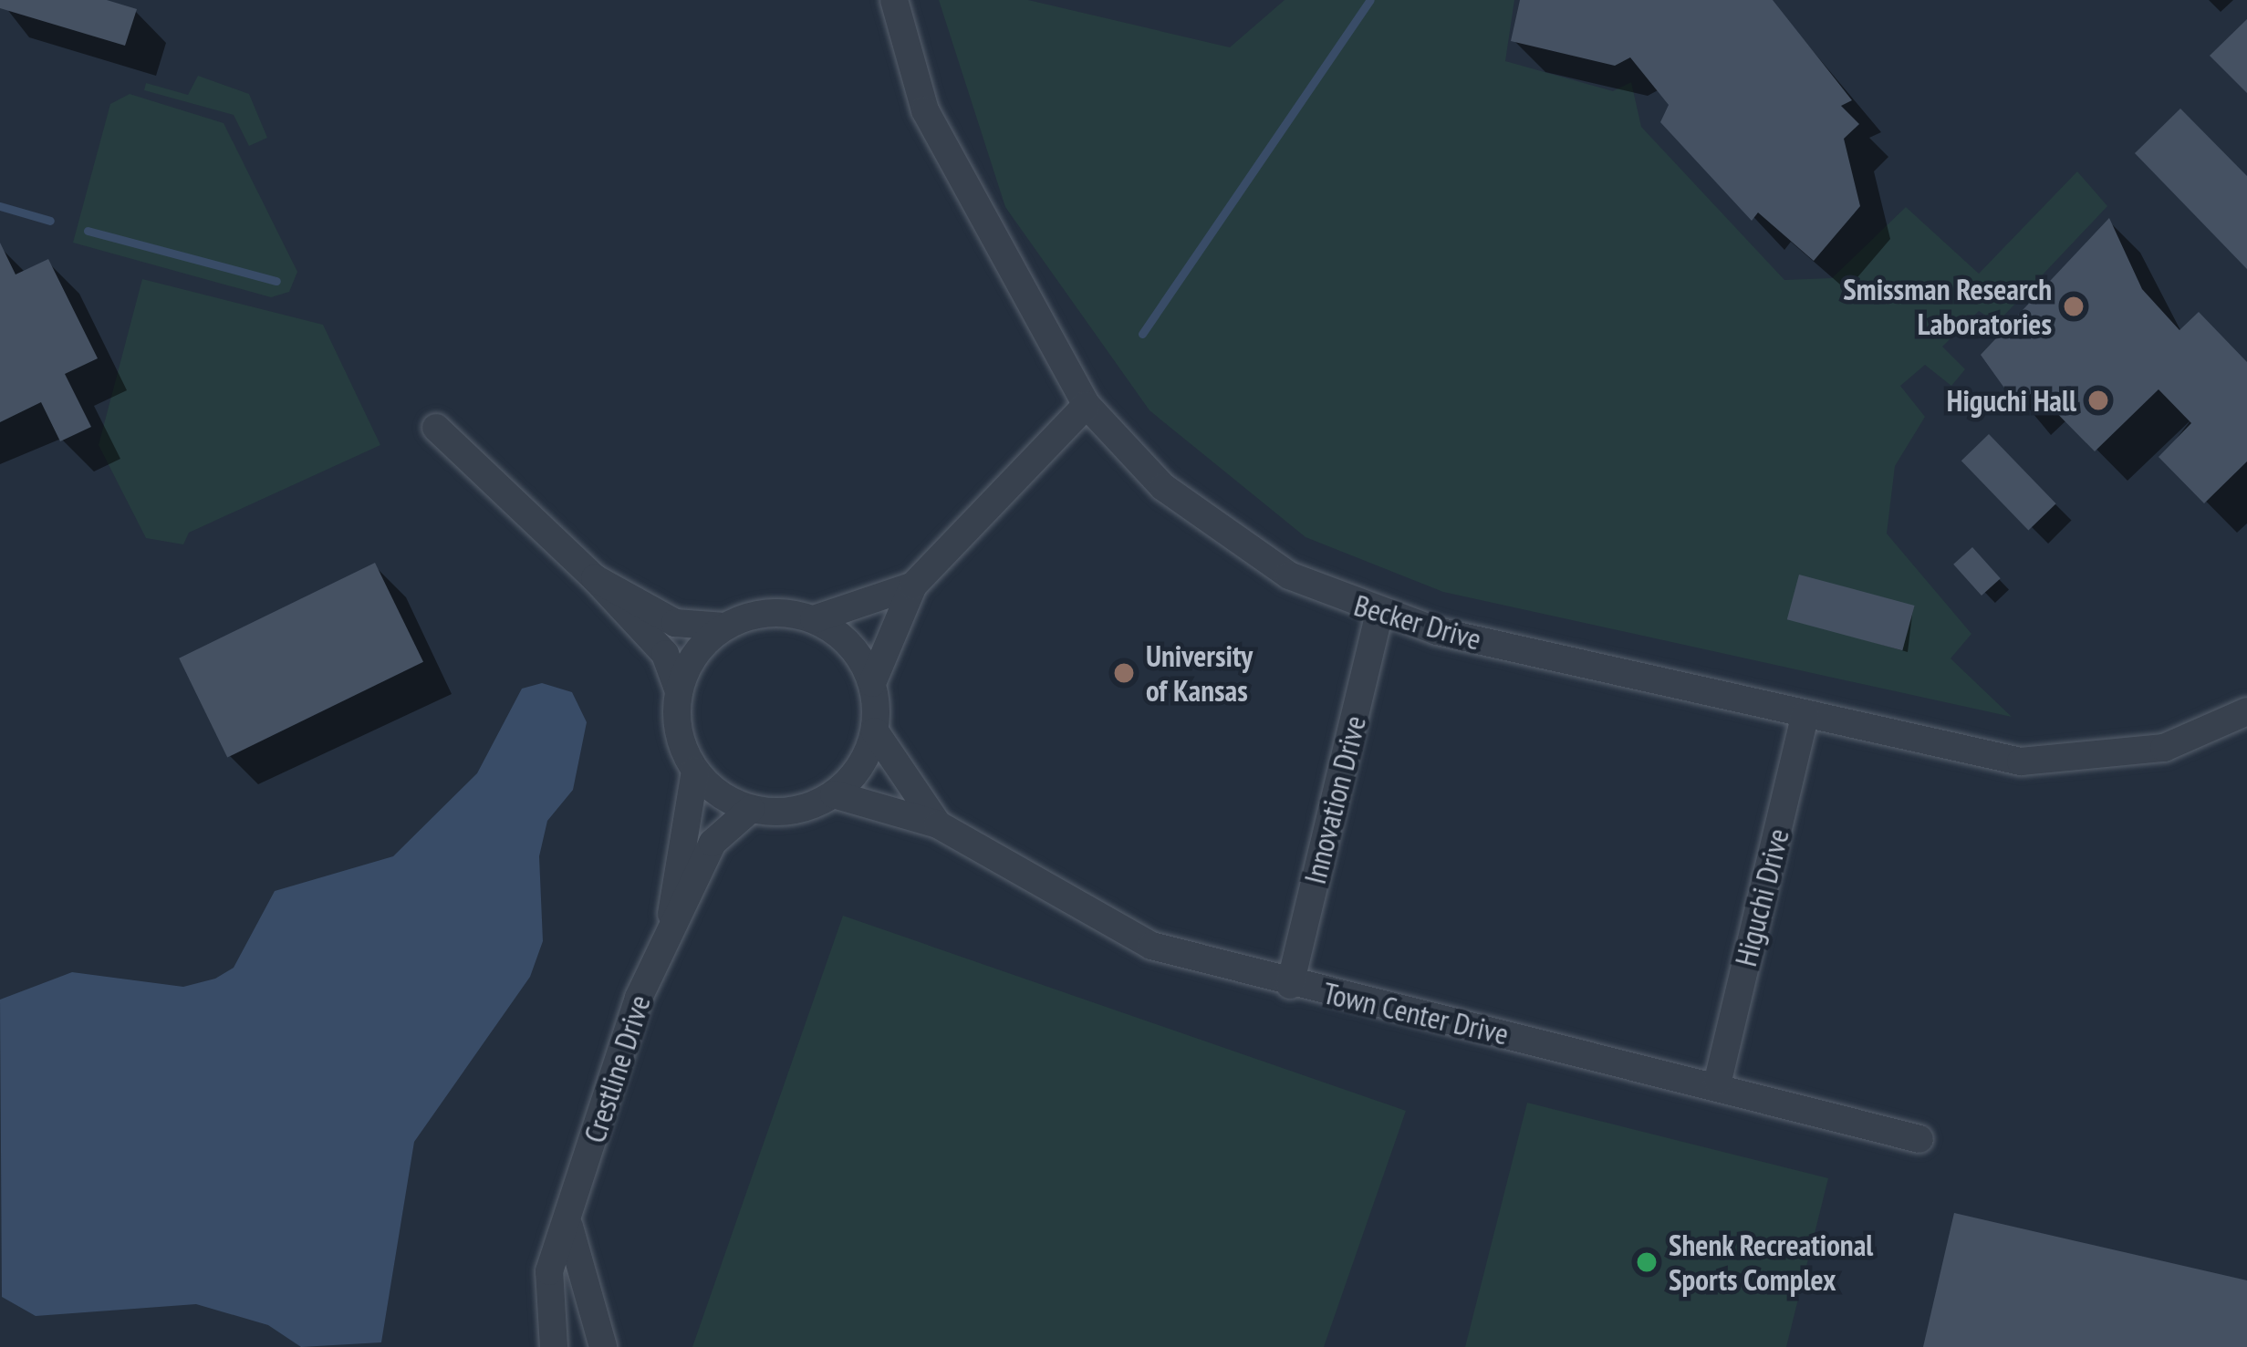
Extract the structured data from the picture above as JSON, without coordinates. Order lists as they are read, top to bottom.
{
  "streets": {
    "street": [
      "Becker Drive",
      "Innovation Drive",
      "Higuchi Drive",
      "Town Center Drive",
      "Crestline Drive"
    ]
  },
  "crossings": [
    ["Becker Drive", "Innovation Drive"],
    ["Becker Drive", "Higuchi Drive"],
    ["Innovation Drive", "Town Center Drive"],
    ["Higuchi Drive", "Town Center Drive"],
    ["Town Center Drive", "Crestline Drive"]
  ],
  "places": [
    "Smissman Research Laboratories",
    "Higuchi Hall",
    "University of Kansas",
    "Shenk Recreational Sports Complex"
  ]
}
